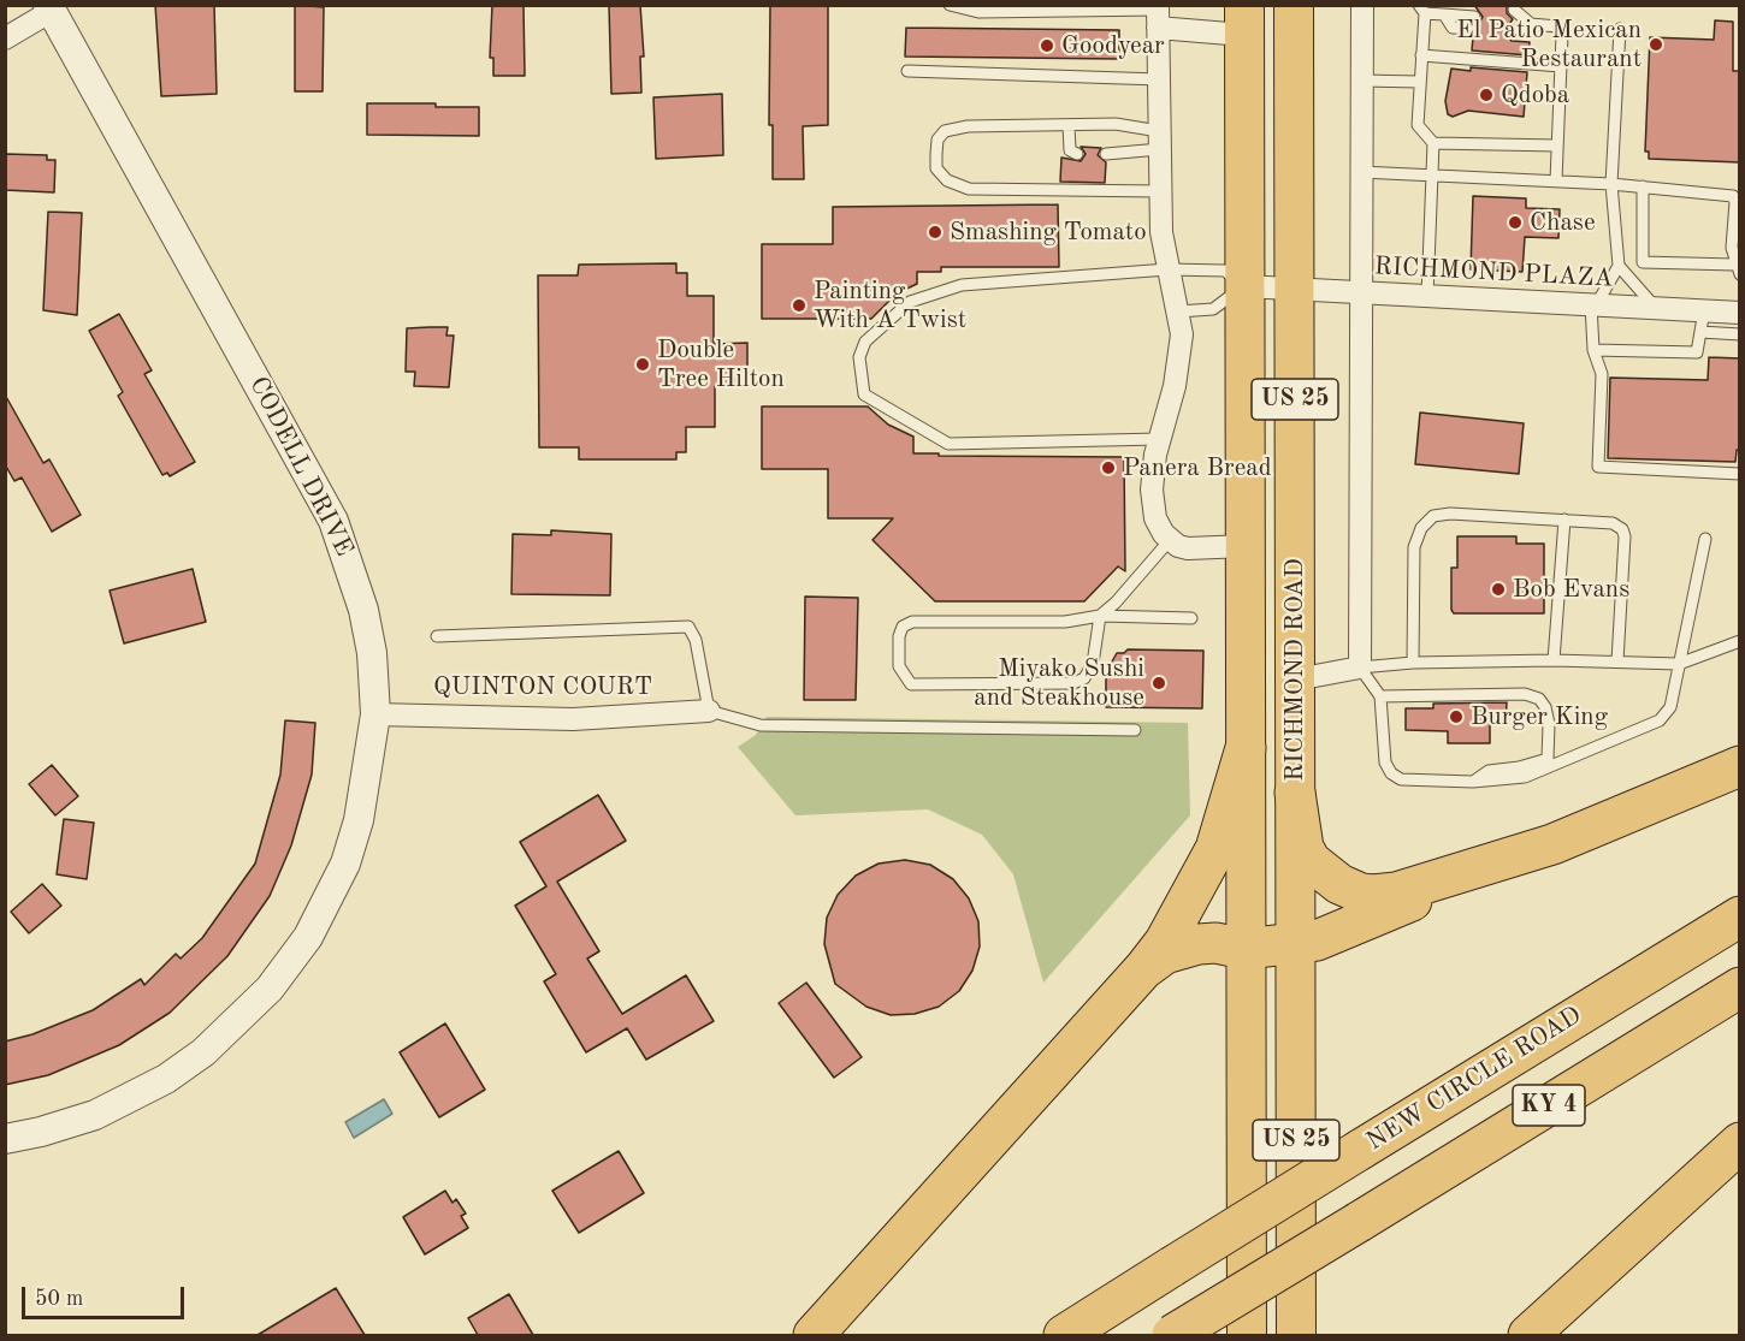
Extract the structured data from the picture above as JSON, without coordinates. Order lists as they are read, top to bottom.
{
  "streets": {
    "highway": [
      "US 25",
      "RICHMOND ROAD",
      "NEW CIRCLE ROAD",
      "KY 4"
    ],
    "street": ["RICHMOND PLAZA", "CODELL DRIVE", "QUINTON COURT"]
  },
  "crossings": [
    ["RICHMOND PLAZA", "RICHMOND ROAD"],
    ["CODELL DRIVE", "QUINTON COURT"]
  ],
  "places": [
    "El Patio Mexican Restaurant",
    "Goodyear",
    "Qdoba",
    "Chase",
    "Smashing Tomato",
    "Painting With A Twist",
    "Double Tree Hilton",
    "Panera Bread",
    "Bob Evans",
    "Miyako Sushi and Steakhouse",
    "Burger King"
  ],
  "scale_bar": "50 m"
}
